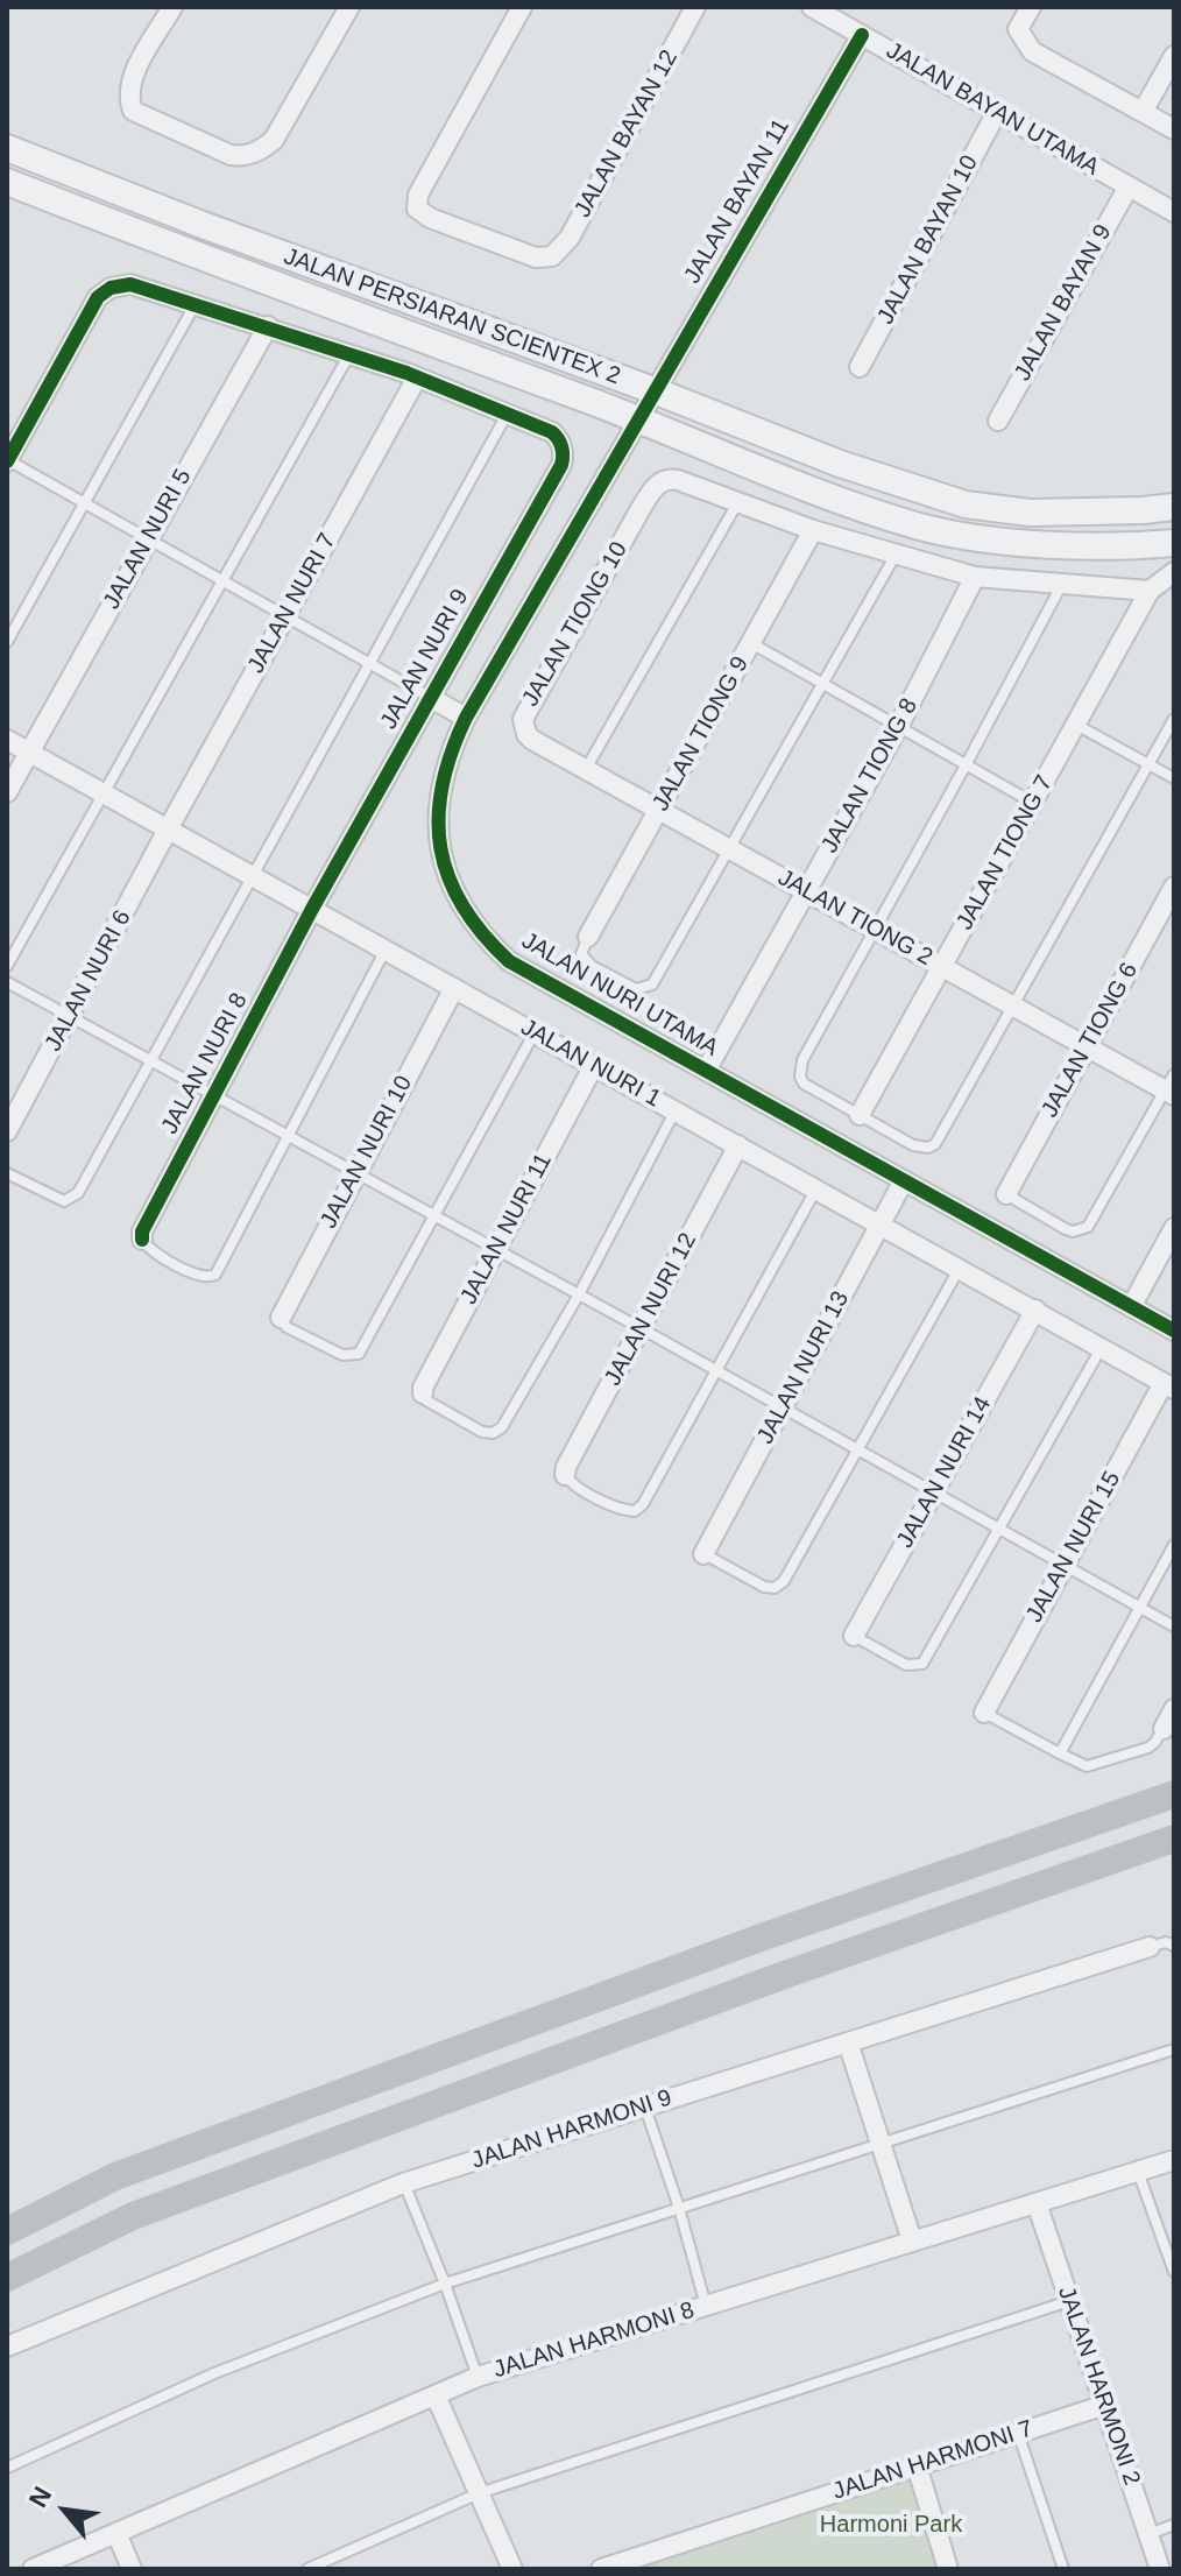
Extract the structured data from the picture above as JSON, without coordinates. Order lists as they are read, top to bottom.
{
  "streets": {
    "street": [
      "JALAN BAYAN UTAMA",
      "JALAN BAYAN 12",
      "JALAN BAYAN 11",
      "JALAN BAYAN 10",
      "JALAN BAYAN 9",
      "JALAN PERSIARAN SCIENTEX 2",
      "JALAN NURI 5",
      "JALAN NURI 7",
      "JALAN TIONG 10",
      "JALAN NURI 9",
      "JALAN TIONG 9",
      "JALAN TIONG 8",
      "JALAN TIONG 7",
      "JALAN TIONG 2",
      "JALAN NURI 6",
      "JALAN NURI UTAMA",
      "JALAN TIONG 6",
      "JALAN NURI 8",
      "JALAN NURI 1",
      "JALAN NURI 10",
      "JALAN NURI 11",
      "JALAN NURI 12",
      "JALAN NURI 13",
      "JALAN NURI 14",
      "JALAN NURI 15",
      "JALAN HARMONI 9",
      "JALAN HARMONI 8",
      "JALAN HARMONI 2",
      "JALAN HARMONI 7"
    ]
  },
  "crossings": [
    ["JALAN BAYAN UTAMA", "JALAN BAYAN 11"],
    ["JALAN BAYAN UTAMA", "JALAN BAYAN 10"],
    ["JALAN BAYAN UTAMA", "JALAN BAYAN 9"],
    ["JALAN BAYAN 11", "JALAN PERSIARAN SCIENTEX 2"],
    ["JALAN BAYAN 11", "JALAN NURI UTAMA"],
    ["JALAN PERSIARAN SCIENTEX 2", "JALAN NURI UTAMA"],
    ["JALAN NURI 5", "JALAN NURI 1"],
    ["JALAN NURI 7", "JALAN NURI 6"],
    ["JALAN NURI 7", "JALAN NURI 1"],
    ["JALAN TIONG 10", "JALAN TIONG 2"],
    ["JALAN NURI 9", "JALAN NURI 8"],
    ["JALAN NURI 9", "JALAN NURI 1"],
    ["JALAN TIONG 9", "JALAN TIONG 2"],
    ["JALAN TIONG 8", "JALAN TIONG 2"],
    ["JALAN TIONG 8", "JALAN NURI UTAMA"],
    ["JALAN TIONG 7", "JALAN TIONG 2"],
    ["JALAN TIONG 2", "JALAN TIONG 6"],
    ["JALAN NURI 6", "JALAN NURI 1"],
    ["JALAN NURI UTAMA", "JALAN NURI 13"],
    ["JALAN NURI 8", "JALAN NURI 1"],
    ["JALAN NURI 1", "JALAN NURI 10"],
    ["JALAN NURI 1", "JALAN NURI 11"],
    ["JALAN NURI 1", "JALAN NURI 12"],
    ["JALAN NURI 1", "JALAN NURI 13"],
    ["JALAN NURI 1", "JALAN NURI 14"],
    ["JALAN NURI 1", "JALAN NURI 15"],
    ["JALAN HARMONI 8", "JALAN HARMONI 2"],
    ["JALAN HARMONI 2", "JALAN HARMONI 7"]
  ],
  "parks": ["Harmoni Park"],
  "north": "top left"
}
